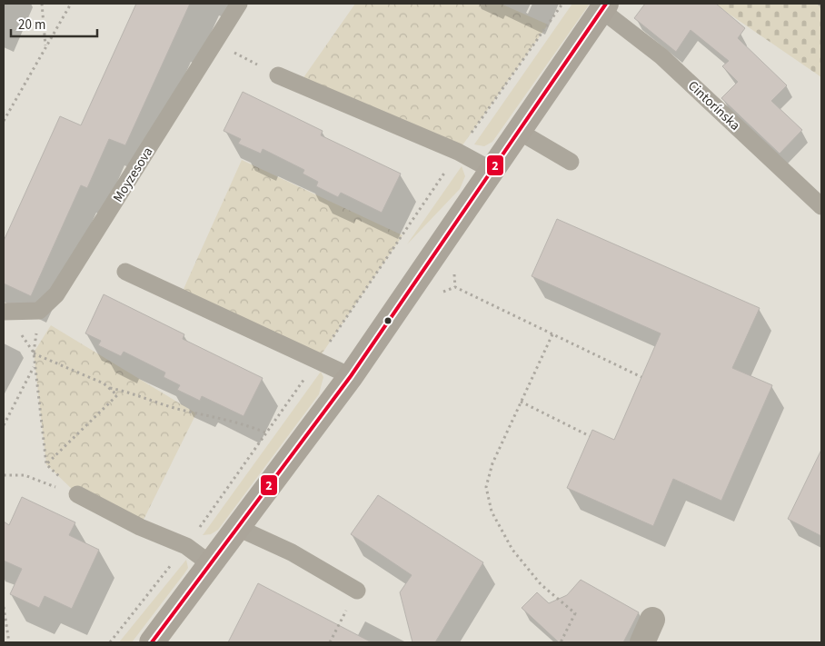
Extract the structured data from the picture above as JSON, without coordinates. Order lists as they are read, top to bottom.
{
  "streets": {
    "lane": ["Cintorínska", "Moyzesova"]
  },
  "lines": ["transit line 2"],
  "scale_bar": "20 m"
}
